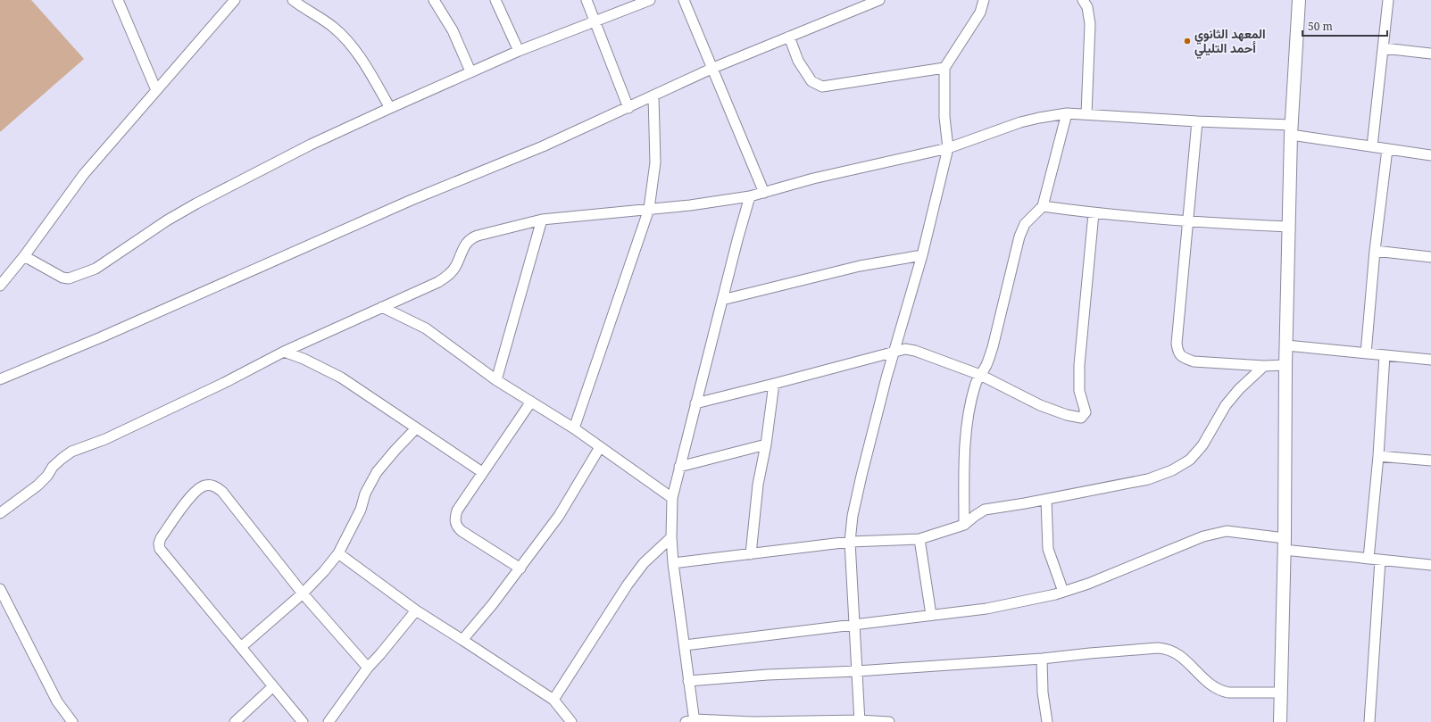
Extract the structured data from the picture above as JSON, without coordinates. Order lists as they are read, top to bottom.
{
  "places": ["المعهد الثانوي أحمد التليلي"],
  "scale_bar": "50 m"
}
